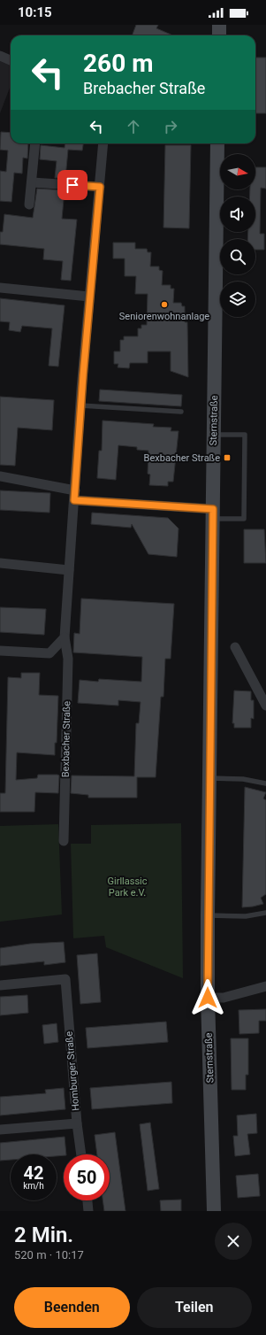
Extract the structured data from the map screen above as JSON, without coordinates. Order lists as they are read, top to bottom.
{
  "streets": {
    "main road": ["Sternstraße"],
    "street": ["Bexbacher Straße", "Homburger Straße"]
  },
  "parks": ["Girllassic Park e.V."],
  "places": {
    "other": ["Seniorenwohnanlage"],
    "transit": ["Bexbacher Straße"]
  },
  "north": "right",
  "page": {
    "status": "10:15",
    "turn": ["260 m", "Brebacher Straße"],
    "speed": "42 km/h",
    "limit": "50",
    "heading": ["2 Min.", "520 m · 10:17"],
    "buttons": ["Beenden", "Teilen"]
  }
}
